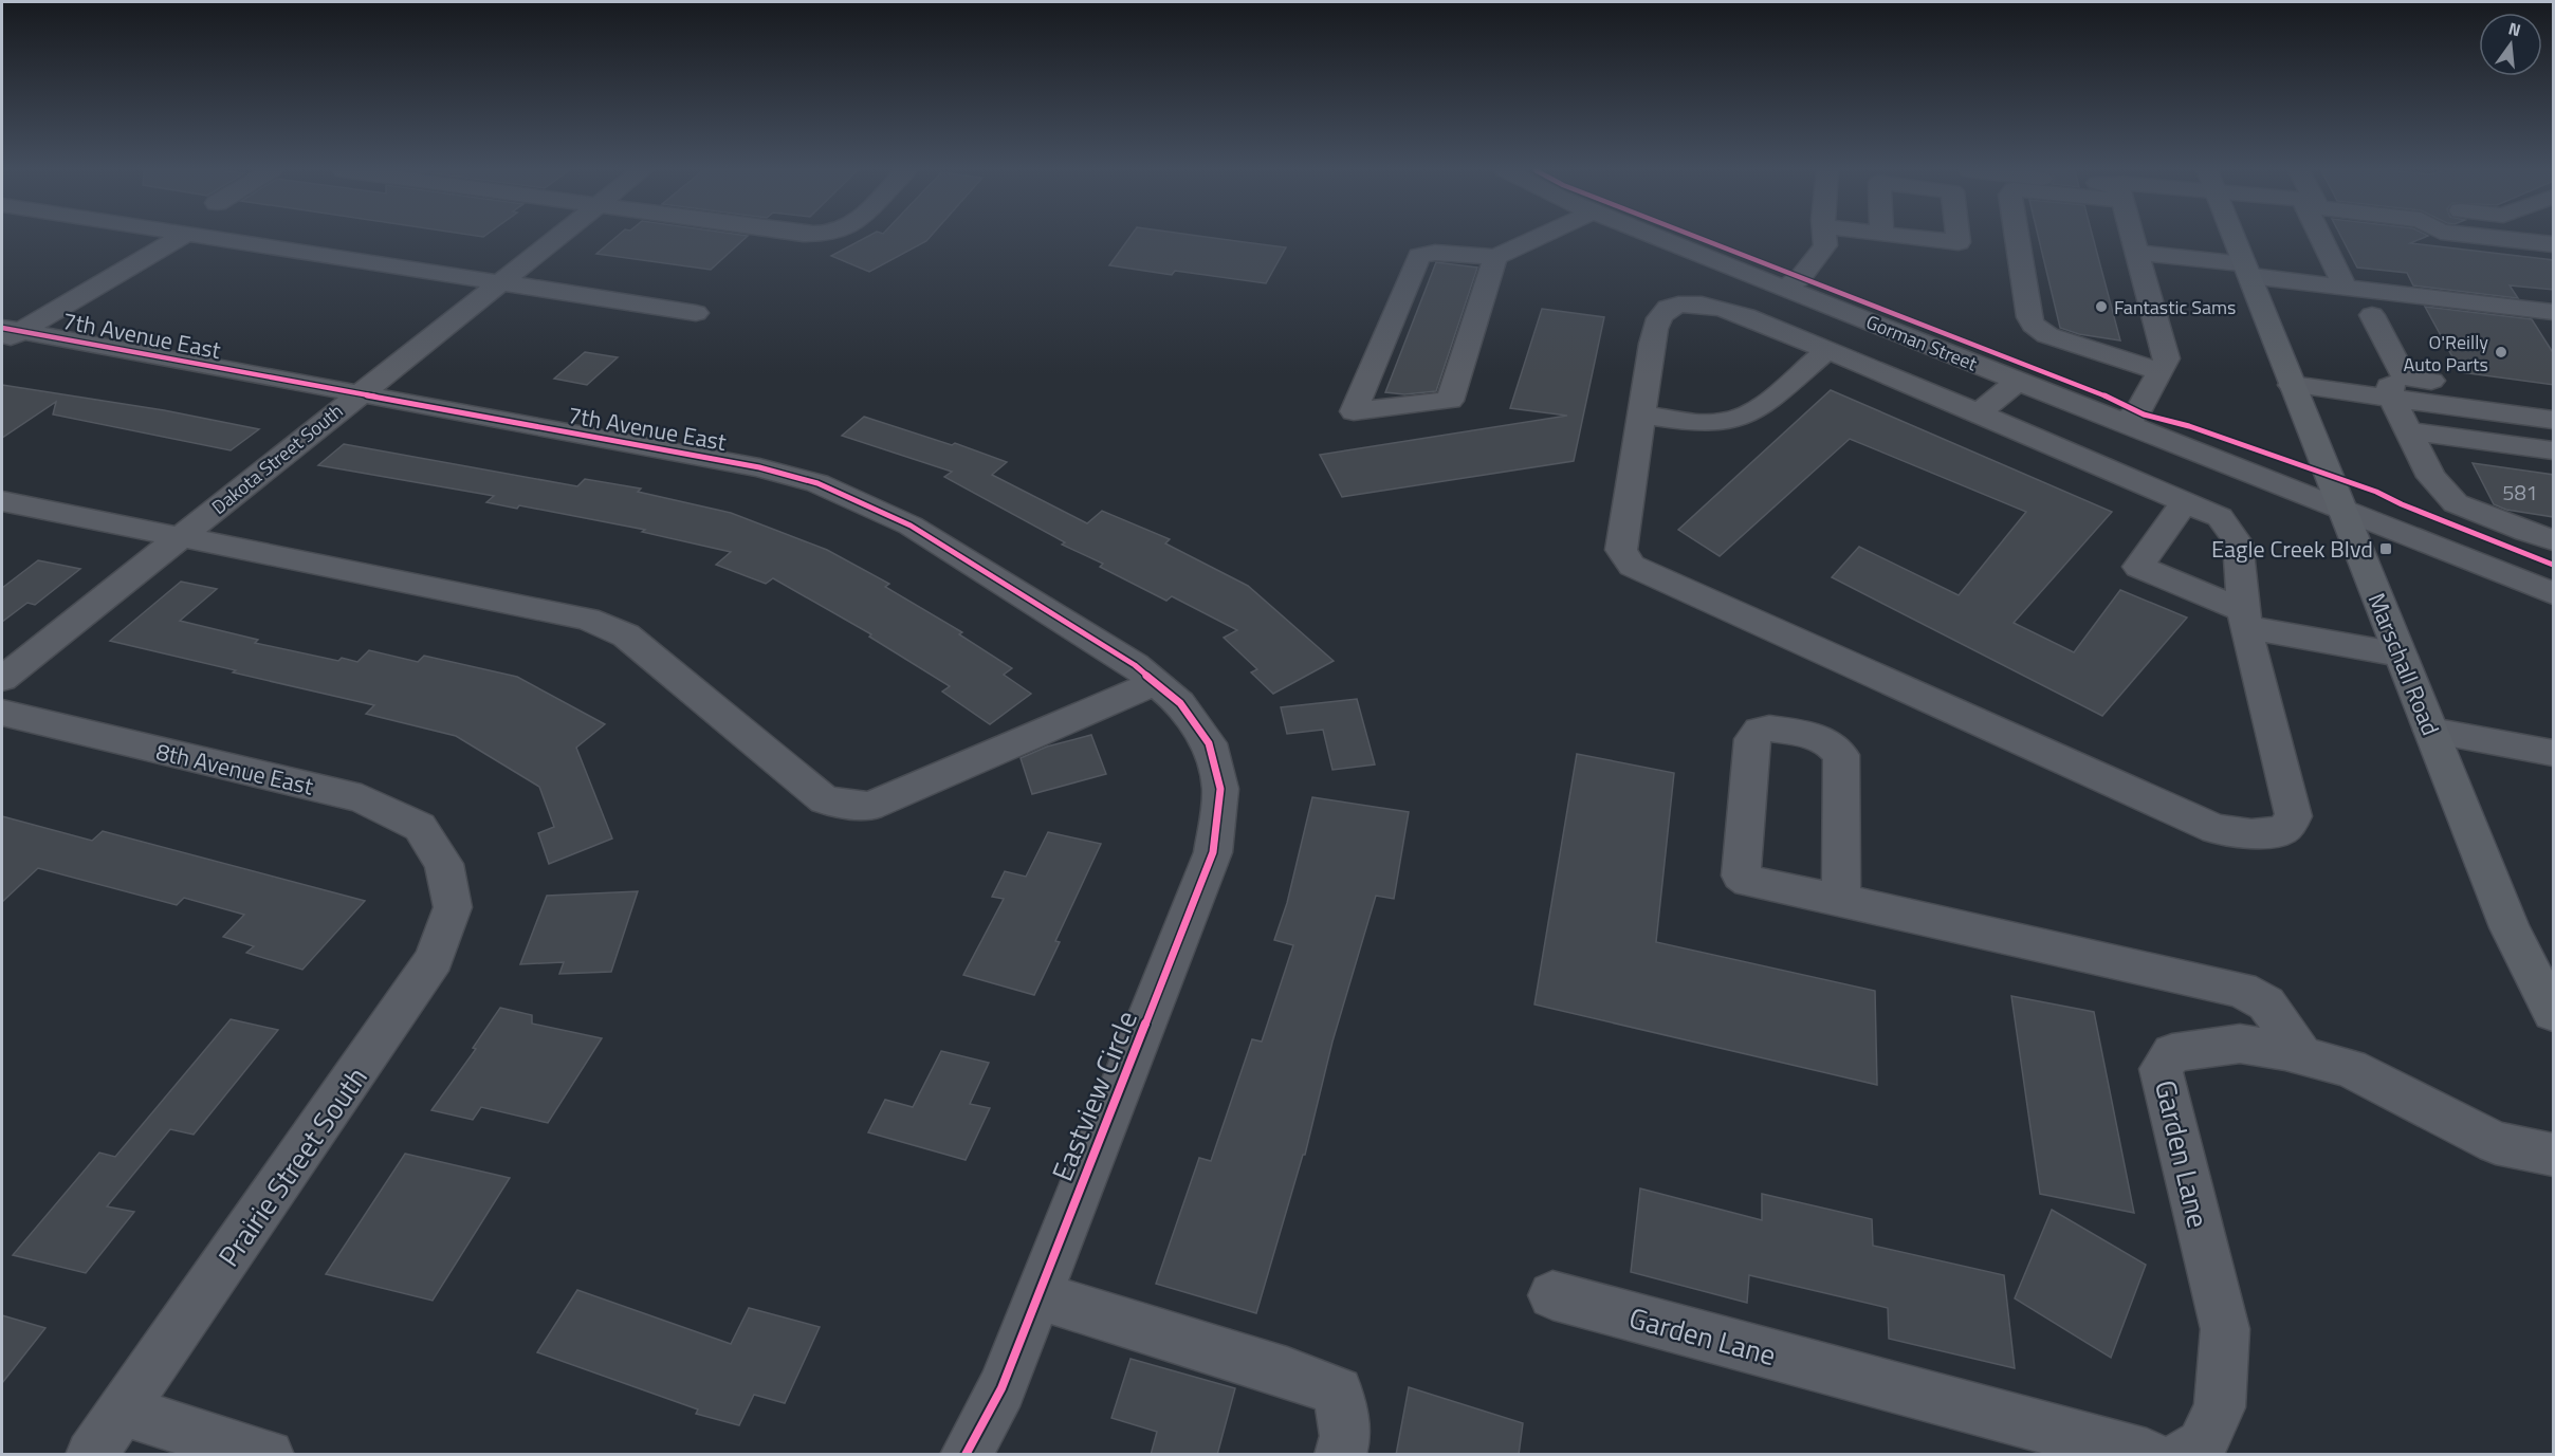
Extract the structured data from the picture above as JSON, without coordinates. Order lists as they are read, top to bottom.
{
  "streets": {
    "main road": ["Marschall Road"],
    "street": [
      "7th Avenue East",
      "Gorman Street",
      "Dakota Street South",
      "8th Avenue East",
      "Eastview Circle",
      "Garden Lane",
      "Prairie Street South"
    ]
  },
  "crossings": [
    ["7th Avenue East", "Dakota Street South"],
    ["7th Avenue East", "Eastview Circle"],
    ["Gorman Street", "Marschall Road"],
    ["8th Avenue East", "Prairie Street South"]
  ],
  "places": {
    "other": ["Fantastic Sams", "O'Reilly Auto Parts"],
    "transit": ["Eagle Creek Blvd"]
  },
  "house_numbers": ["581"],
  "north": "top"
}
